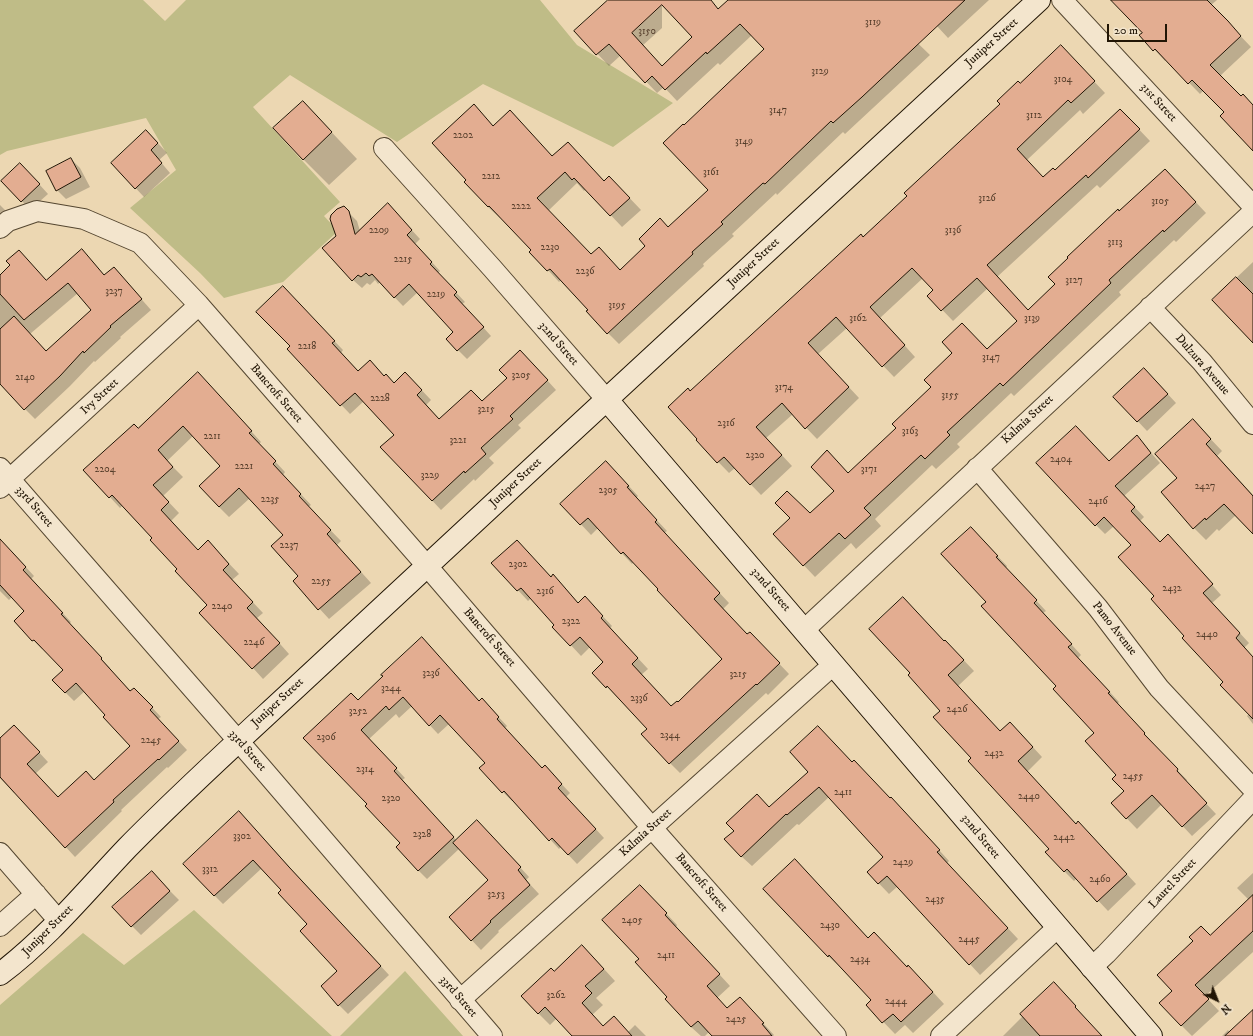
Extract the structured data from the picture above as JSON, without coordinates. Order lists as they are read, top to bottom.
{
  "streets": {
    "street": [
      "Juniper Street",
      "31st Street",
      "32nd Street",
      "Dulzura Avenue",
      "Bancroft Street",
      "Ivy Street",
      "Kalmia Street",
      "33rd Street",
      "Pamo Avenue",
      "Laurel Street"
    ]
  },
  "crossings": [
    ["Juniper Street", "32nd Street"],
    ["Juniper Street", "Bancroft Street"],
    ["Juniper Street", "33rd Street"],
    ["32nd Street", "Kalmia Street"],
    ["32nd Street", "Laurel Street"],
    ["Dulzura Avenue", "Kalmia Street"],
    ["Bancroft Street", "Ivy Street"],
    ["Bancroft Street", "Kalmia Street"],
    ["Ivy Street", "33rd Street"],
    ["Kalmia Street", "33rd Street"],
    ["Kalmia Street", "Pamo Avenue"]
  ],
  "house_numbers": [
    "3119",
    "3150",
    "3129",
    "3104",
    "3147",
    "3112",
    "2202",
    "3149",
    "3161",
    "2212",
    "3126",
    "3105",
    "2222",
    "2209",
    "3136",
    "3113",
    "2230",
    "2215",
    "2236",
    "3127",
    "3237",
    "2219",
    "3195",
    "3162",
    "3139",
    "2218",
    "3147",
    "3205",
    "2140",
    "3174",
    "3155",
    "2228",
    "3215",
    "2316",
    "3163",
    "2211",
    "3221",
    "2320",
    "2404",
    "2221",
    "2204",
    "3171",
    "3229",
    "2427",
    "2305",
    "2235",
    "2416",
    "2237",
    "2302",
    "2255",
    "2432",
    "2316",
    "2240",
    "2322",
    "2440",
    "2246",
    "3236",
    "3215",
    "3244",
    "2336",
    "2426",
    "3252",
    "2344",
    "2306",
    "2245",
    "2432",
    "2314",
    "2455",
    "2411",
    "2440",
    "2320",
    "2328",
    "3302",
    "2442",
    "2429",
    "3312",
    "2460",
    "3253",
    "2435",
    "2405",
    "2430",
    "2445",
    "2411",
    "2434",
    "3262",
    "2444",
    "2425"
  ],
  "scale_bar": "20 m",
  "north": "bottom right"
}
